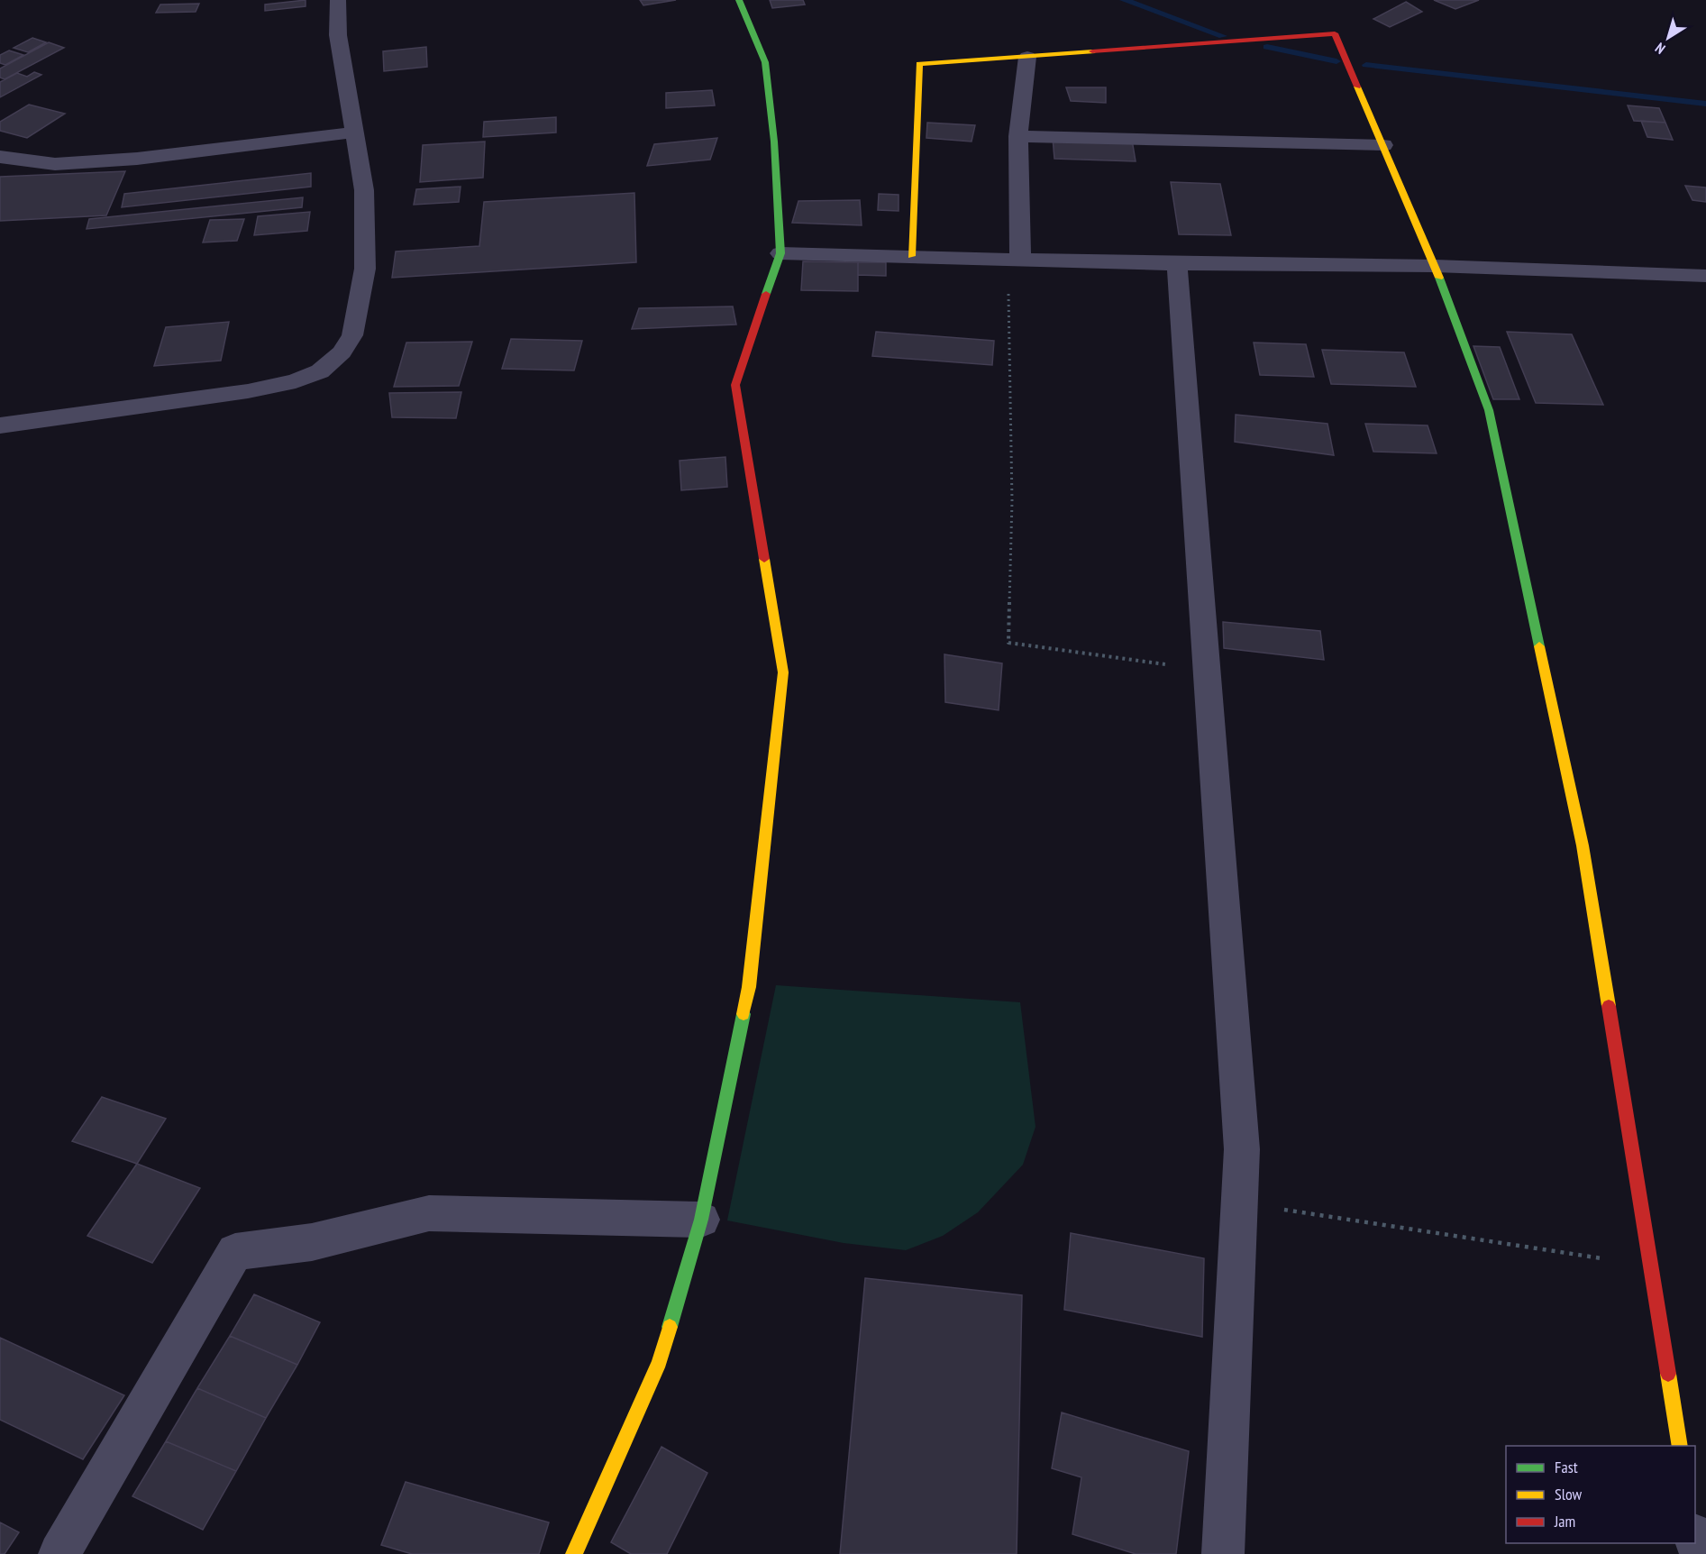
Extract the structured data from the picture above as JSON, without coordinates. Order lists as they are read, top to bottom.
{
  "legend": ["Fast", "Slow", "Jam"],
  "north": "bottom left"
}
